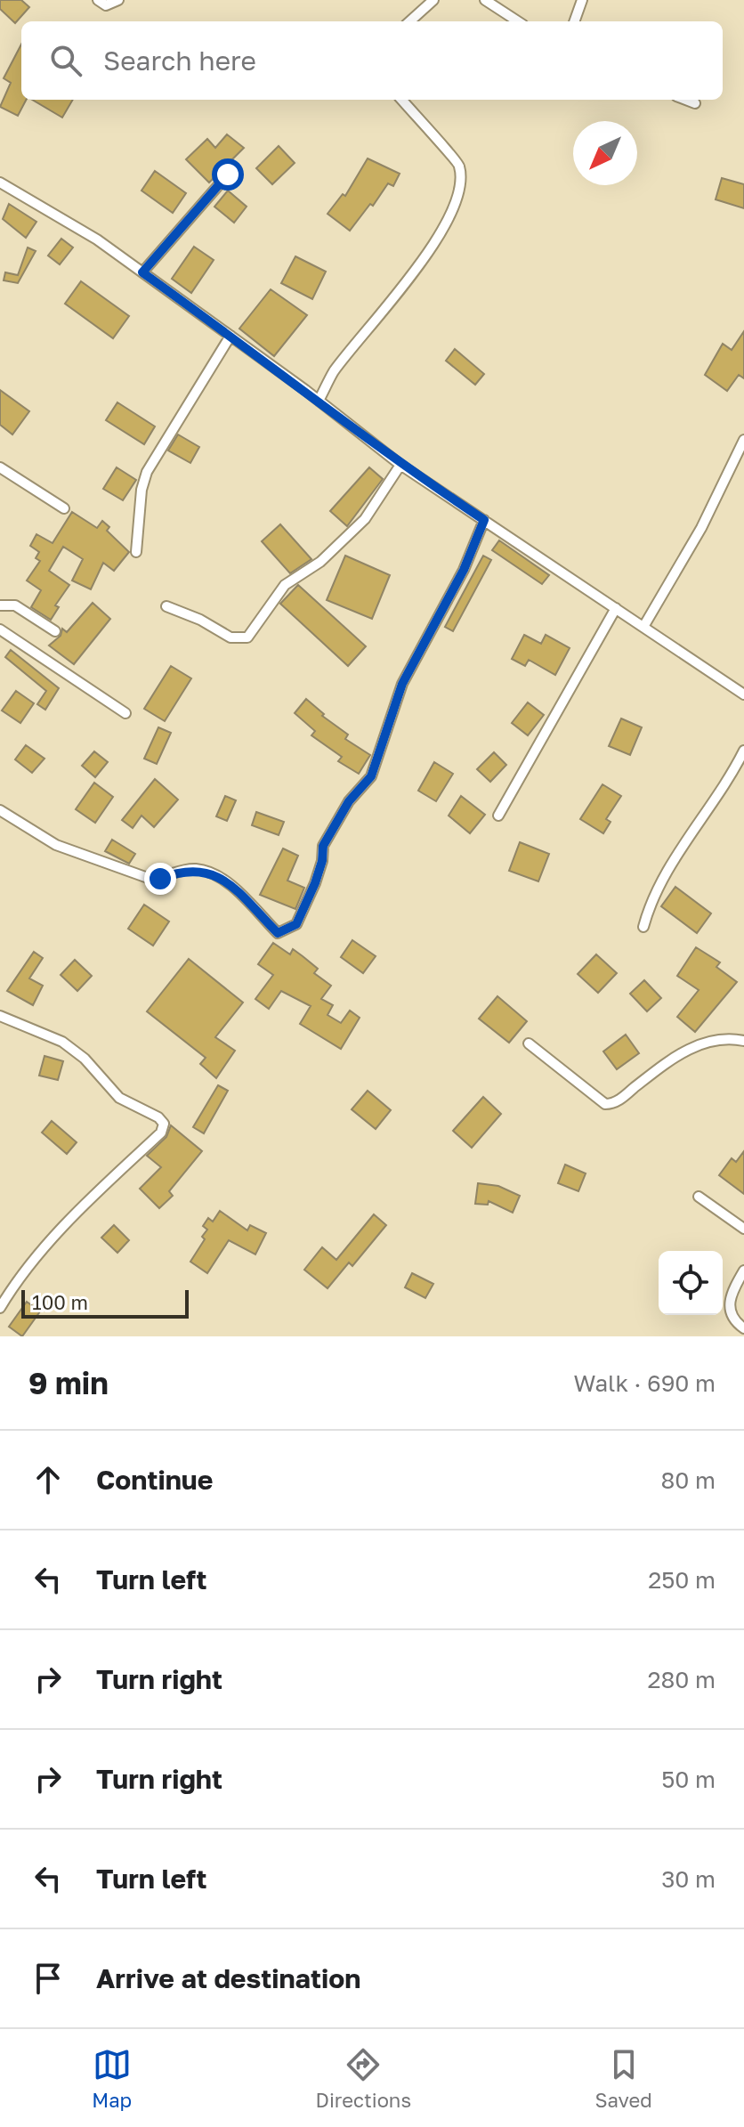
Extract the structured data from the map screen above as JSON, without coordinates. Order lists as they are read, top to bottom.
{
  "scale_bar": "100 m",
  "north": "bottom left",
  "page": {
    "search": "Search here",
    "scale": "100 m",
    "heading": ["9 min", "Walk · 690 m"],
    "list": [
      ["Continue", "80 m"],
      ["Turn left", "250 m"],
      ["Turn right", "280 m"],
      ["Turn right", "50 m"],
      ["Turn left", "30 m"],
      "Arrive at destination"
    ],
    "nav": ["Map", "Directions", "Saved"]
  }
}
